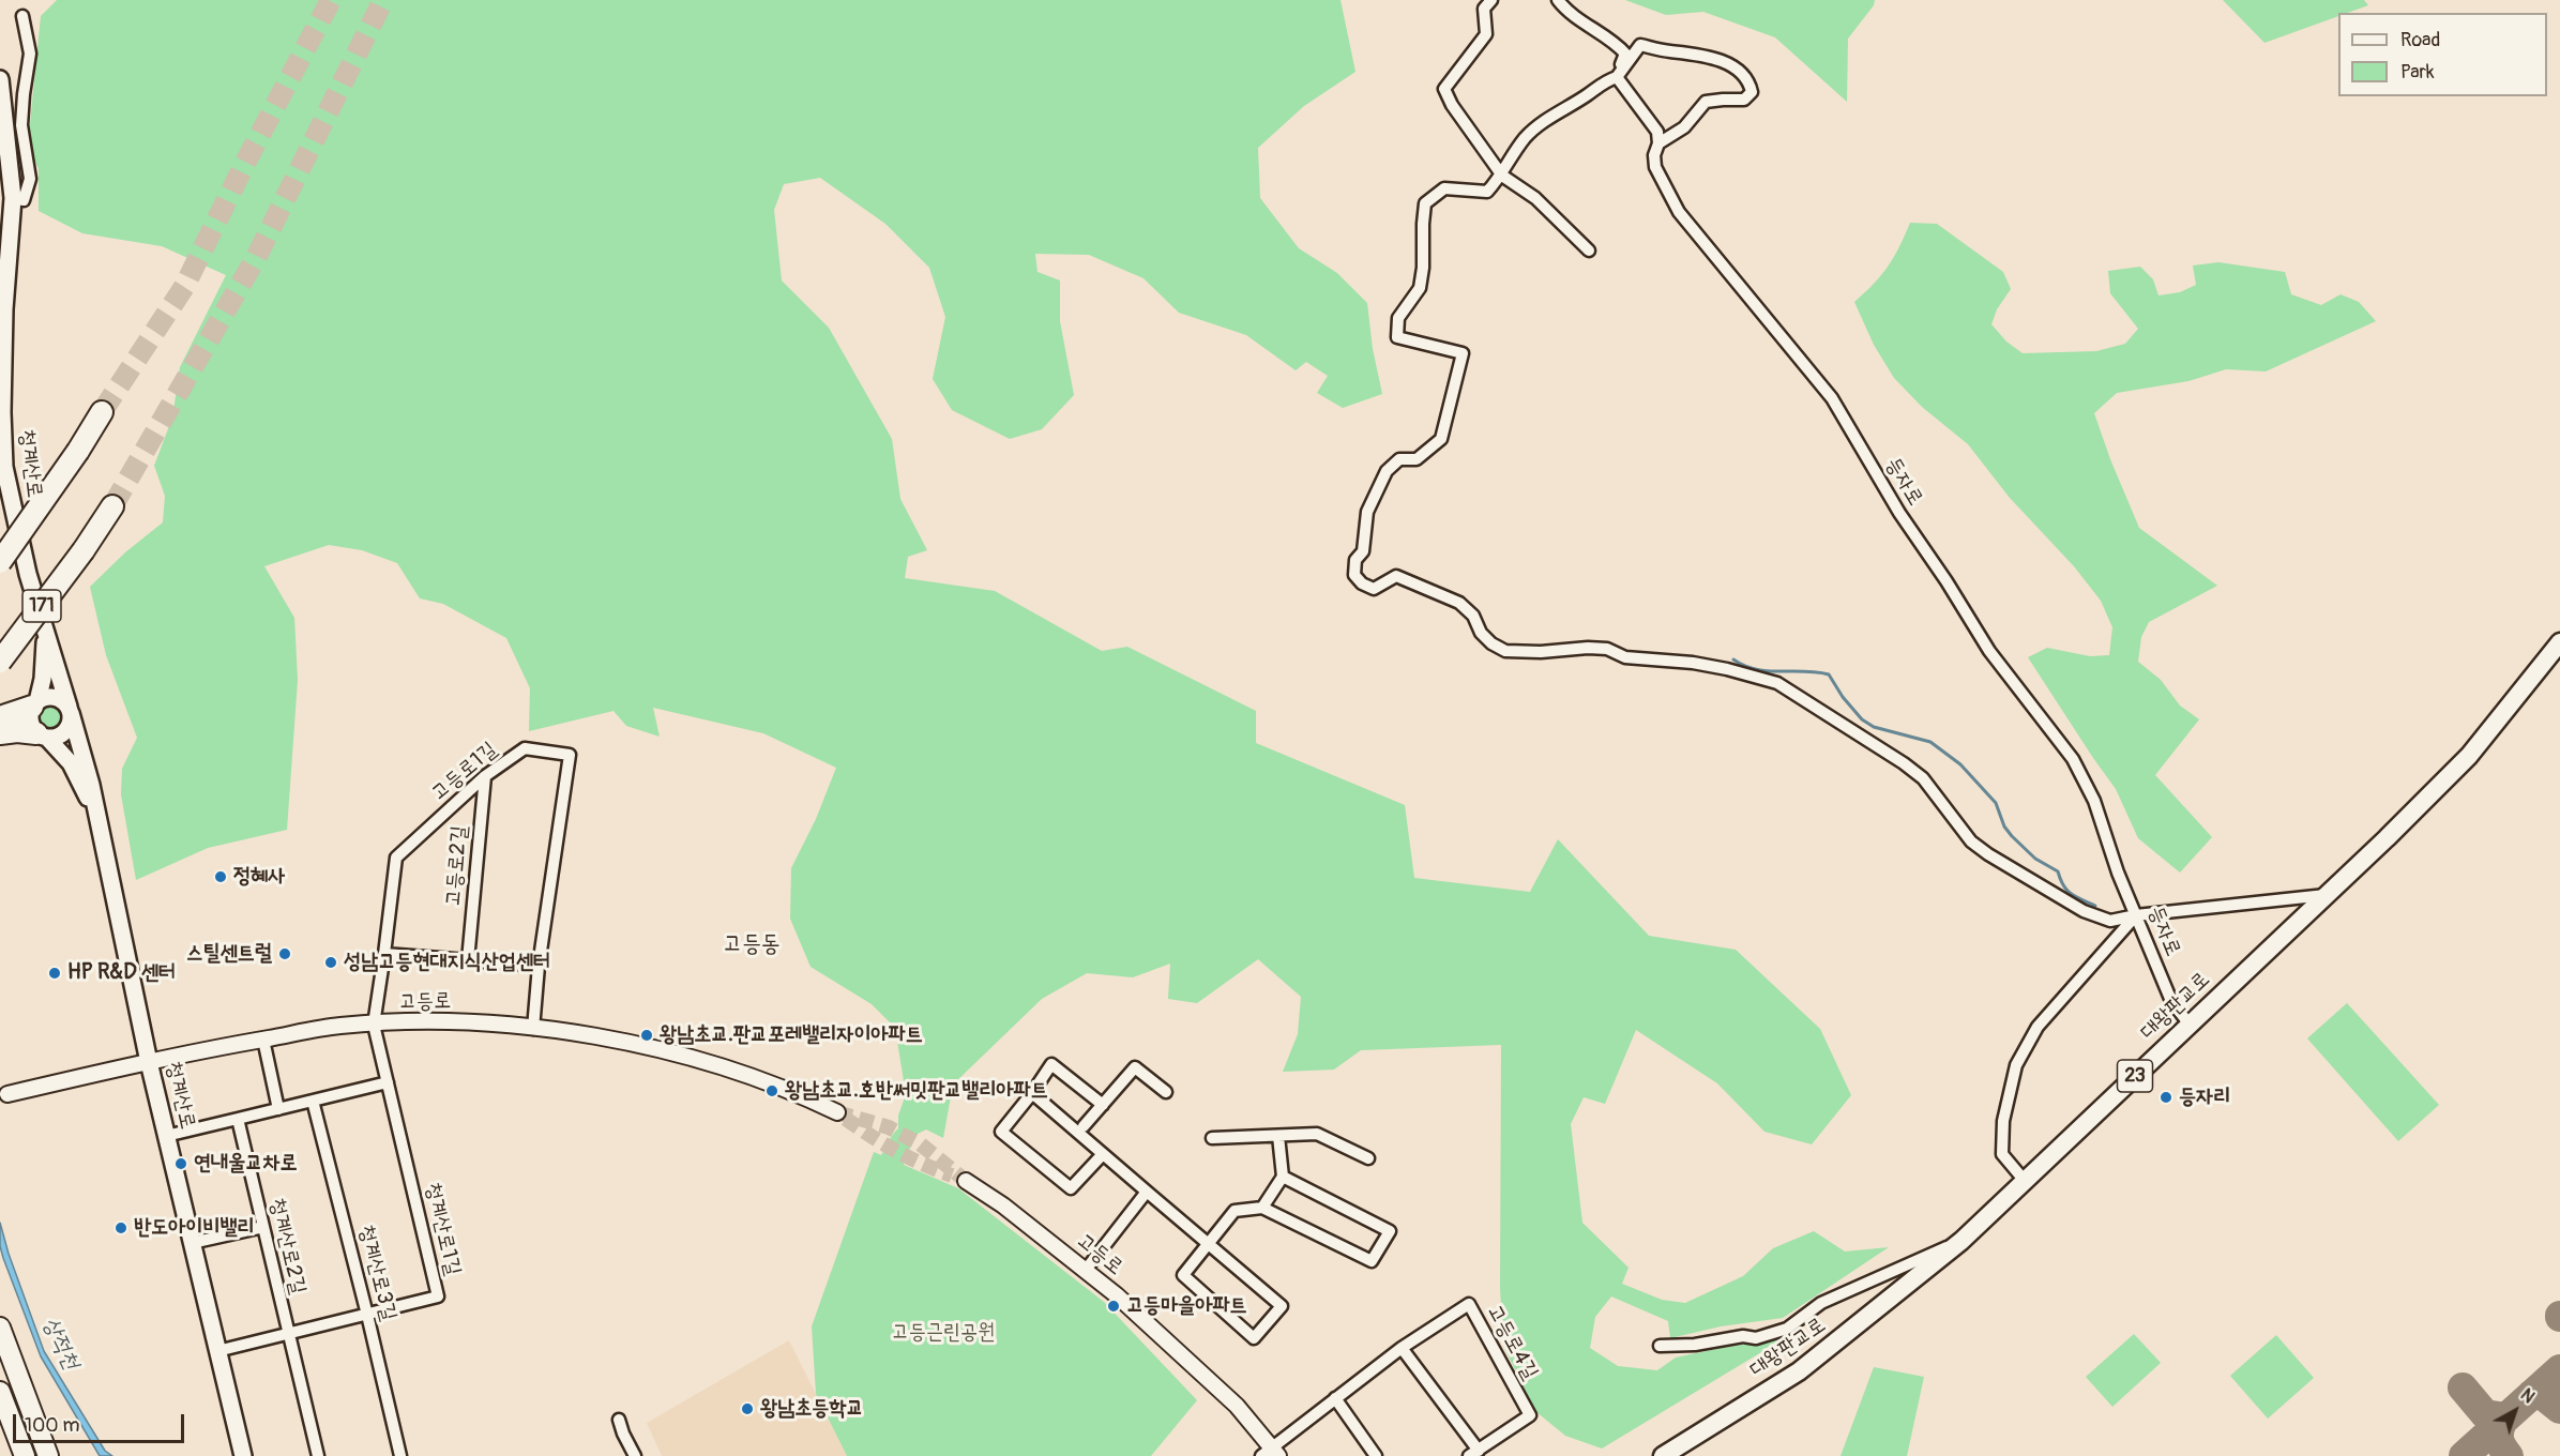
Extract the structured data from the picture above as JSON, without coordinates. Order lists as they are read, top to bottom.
{
  "streets": {
    "highway": ["171"],
    "main road": ["청계산로", "대왕판교로", "23"],
    "street": [
      "등자로",
      "고등로1길",
      "고등로2길",
      "고등로",
      "청계산로1길",
      "청계산로2길",
      "청계산로3길",
      "고등로4길"
    ]
  },
  "crossings": [
    ["청계산로", "고등로"],
    ["청계산로", "청계산로1길"],
    ["등자로", "대왕판교로"],
    ["고등로1길", "고등로2길"],
    ["고등로1길", "고등로"],
    ["고등로1길", "청계산로1길"],
    ["고등로", "청계산로1길"],
    ["고등로", "고등로4길"],
    ["청계산로1길", "청계산로2길"],
    ["청계산로1길", "청계산로3길"]
  ],
  "districts": ["고등동"],
  "water": ["상적천"],
  "parks": ["고등근린공원"],
  "places": [
    "정혜사",
    "스틸센트럴",
    "성남고등현대지식산업센터",
    "HP R&D 센터",
    "왕남초교.판교포레밸리자이아파트",
    "왕남초교.호반써밋판교밸리아파트",
    "등자리",
    "연내울교차로",
    "반도아이비밸리",
    "고등마을아파트",
    "왕남초등학교"
  ],
  "legend": ["Road", "Park"],
  "scale_bar": "100 m",
  "north": "top right"
}
